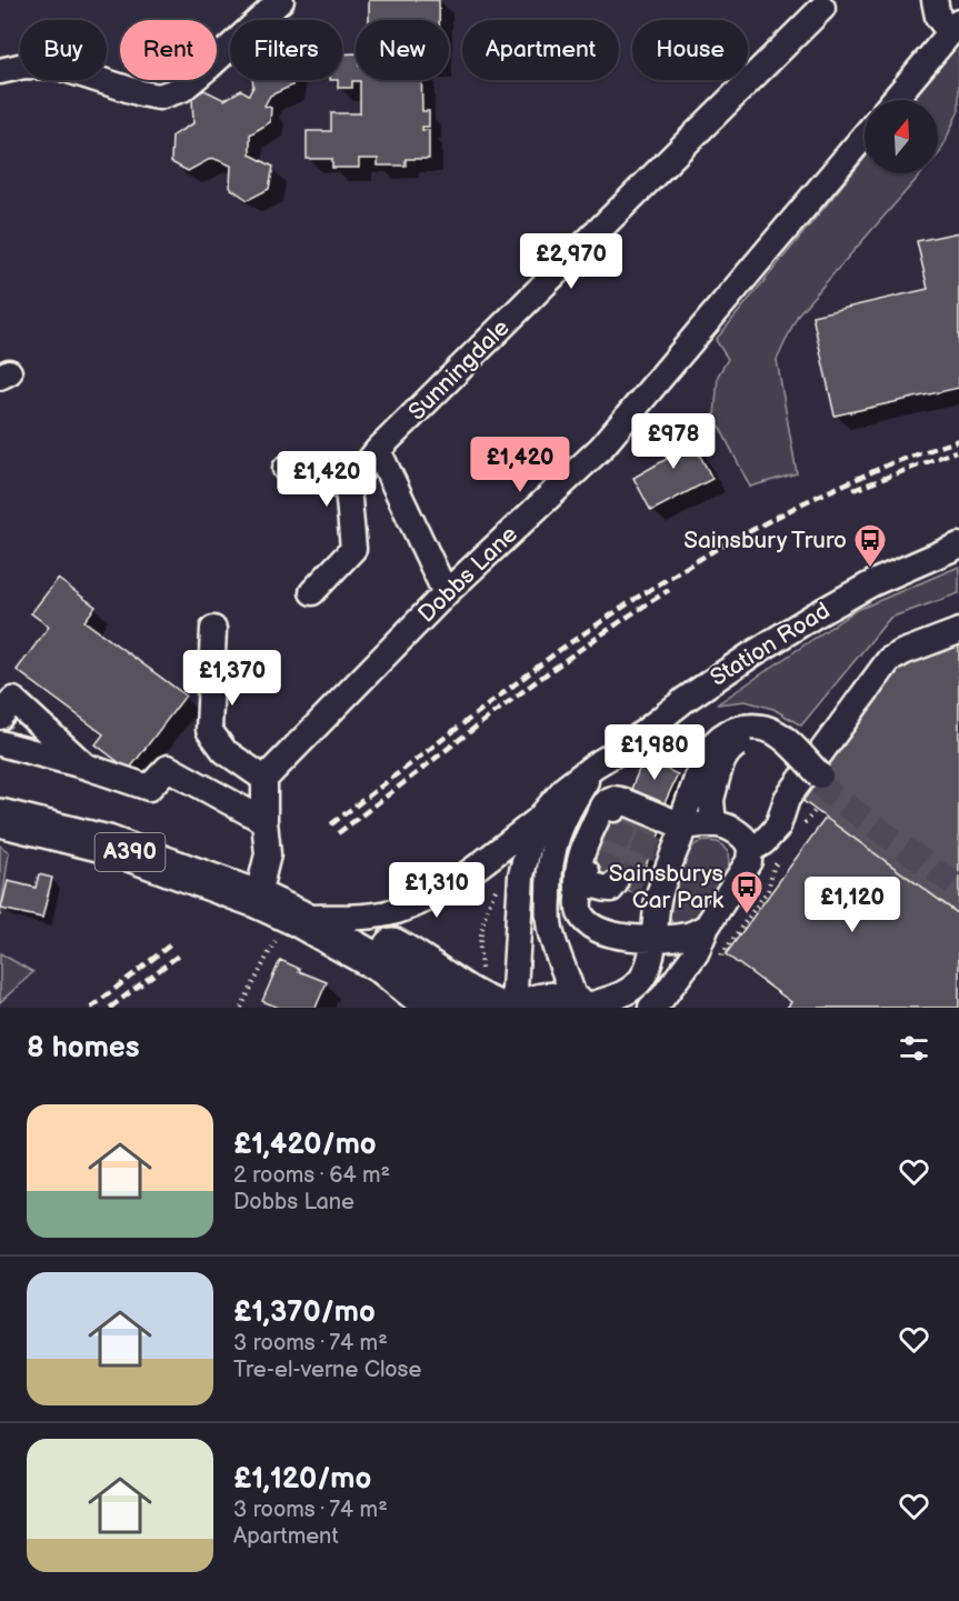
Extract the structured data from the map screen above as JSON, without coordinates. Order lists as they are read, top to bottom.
{
  "streets": {
    "highway": ["A390"],
    "street": ["Sunningdale", "Dobbs Lane", "Station Road"]
  },
  "crossings": [
    ["Station Road", "A390"]
  ],
  "places": {
    "bus stop": ["Sainsbury Truro", "Sainsburys Car Park"]
  },
  "north": "top",
  "page": {
    "chip": [
      "Buy",
      "Rent",
      "Filters",
      "New",
      "Apartment",
      "House"
    ],
    "price": [
      "£2,970",
      "£978",
      "£1,420",
      "£1,420",
      "£1,370",
      "£1,980",
      "£1,310",
      "£1,120"
    ],
    "heading": "8 homes",
    "list": [
      {
        "name": "£1,420/mo",
        "note": "2 rooms · 64 m² · Dobbs Lane"
      },
      {
        "name": "£1,370/mo",
        "note": "3 rooms · 74 m² · Tre-el-verne Close"
      },
      {
        "name": "£1,120/mo",
        "note": "3 rooms · 74 m² · Apartment"
      }
    ]
  }
}
